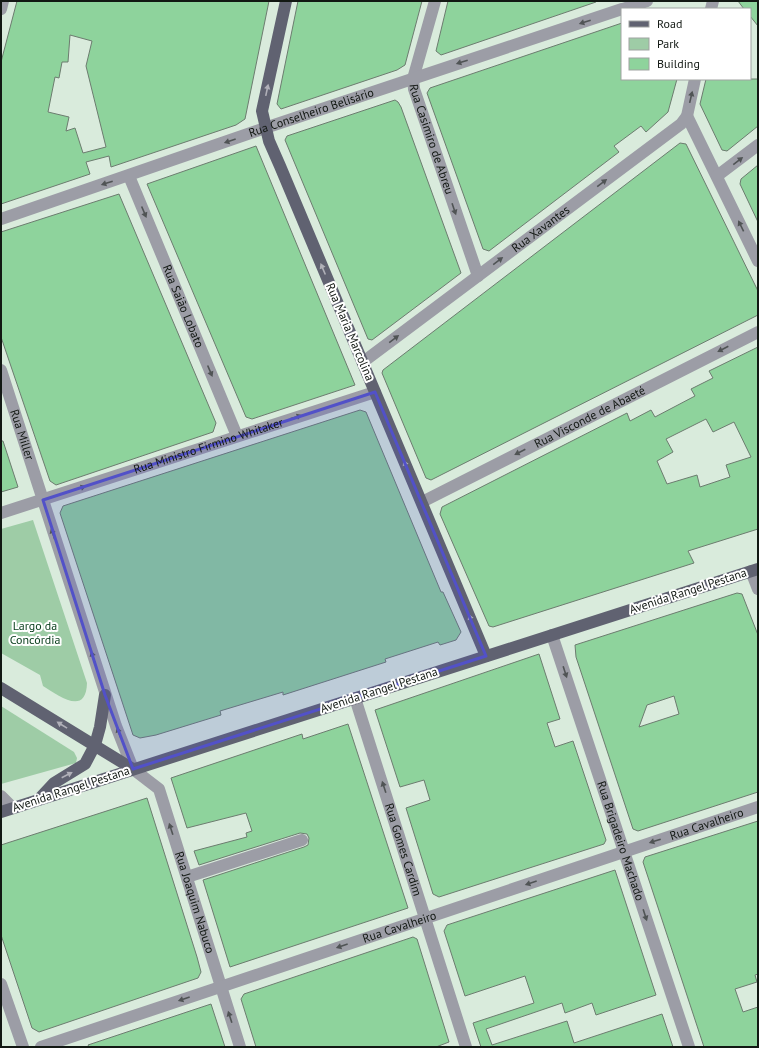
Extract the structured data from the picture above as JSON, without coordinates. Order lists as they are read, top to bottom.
{
  "streets": {
    "main road": ["Rua Maria Marcolina", "Avenida Rangel Pestana"],
    "street": [
      "Rua Conselheiro Belisário",
      "Rua Casimiro de Abreu",
      "Rua Xavantes",
      "Rua Saião Lobato",
      "Rua Visconde de Abaeté",
      "Rua Miller",
      "Rua Ministro Firmino Whitaker",
      "Rua Cavalheiro",
      "Rua Brigadeiro Machado",
      "Rua Gomes Cardim",
      "Rua Joaquim Nabuco"
    ]
  },
  "crossings": [
    ["Rua Conselheiro Belisário", "Rua Casimiro de Abreu"],
    ["Rua Conselheiro Belisário", "Rua Saião Lobato"],
    ["Rua Conselheiro Belisário", "Rua Maria Marcolina"],
    ["Rua Casimiro de Abreu", "Rua Xavantes"],
    ["Rua Xavantes", "Rua Maria Marcolina"],
    ["Rua Saião Lobato", "Rua Ministro Firmino Whitaker"],
    ["Rua Maria Marcolina", "Rua Visconde de Abaeté"],
    ["Rua Maria Marcolina", "Rua Ministro Firmino Whitaker"],
    ["Rua Maria Marcolina", "Avenida Rangel Pestana"],
    ["Rua Miller", "Rua Ministro Firmino Whitaker"],
    ["Avenida Rangel Pestana", "Rua Brigadeiro Machado"],
    ["Avenida Rangel Pestana", "Rua Gomes Cardim"],
    ["Avenida Rangel Pestana", "Rua Joaquim Nabuco"],
    ["Rua Cavalheiro", "Rua Brigadeiro Machado"],
    ["Rua Cavalheiro", "Rua Gomes Cardim"],
    ["Rua Cavalheiro", "Rua Joaquim Nabuco"]
  ],
  "one_way": [
    "Rua Conselheiro Belisário",
    "Rua Casimiro de Abreu",
    "Rua Xavantes",
    "Rua Saião Lobato",
    "Rua Maria Marcolina",
    "Rua Visconde de Abaeté",
    "Rua Ministro Firmino Whitaker",
    "Rua Cavalheiro",
    "Rua Brigadeiro Machado",
    "Rua Gomes Cardim",
    "Rua Joaquim Nabuco"
  ],
  "parks": ["Largo da Concórdia"],
  "legend": ["Road", "Park", "Building"]
}
